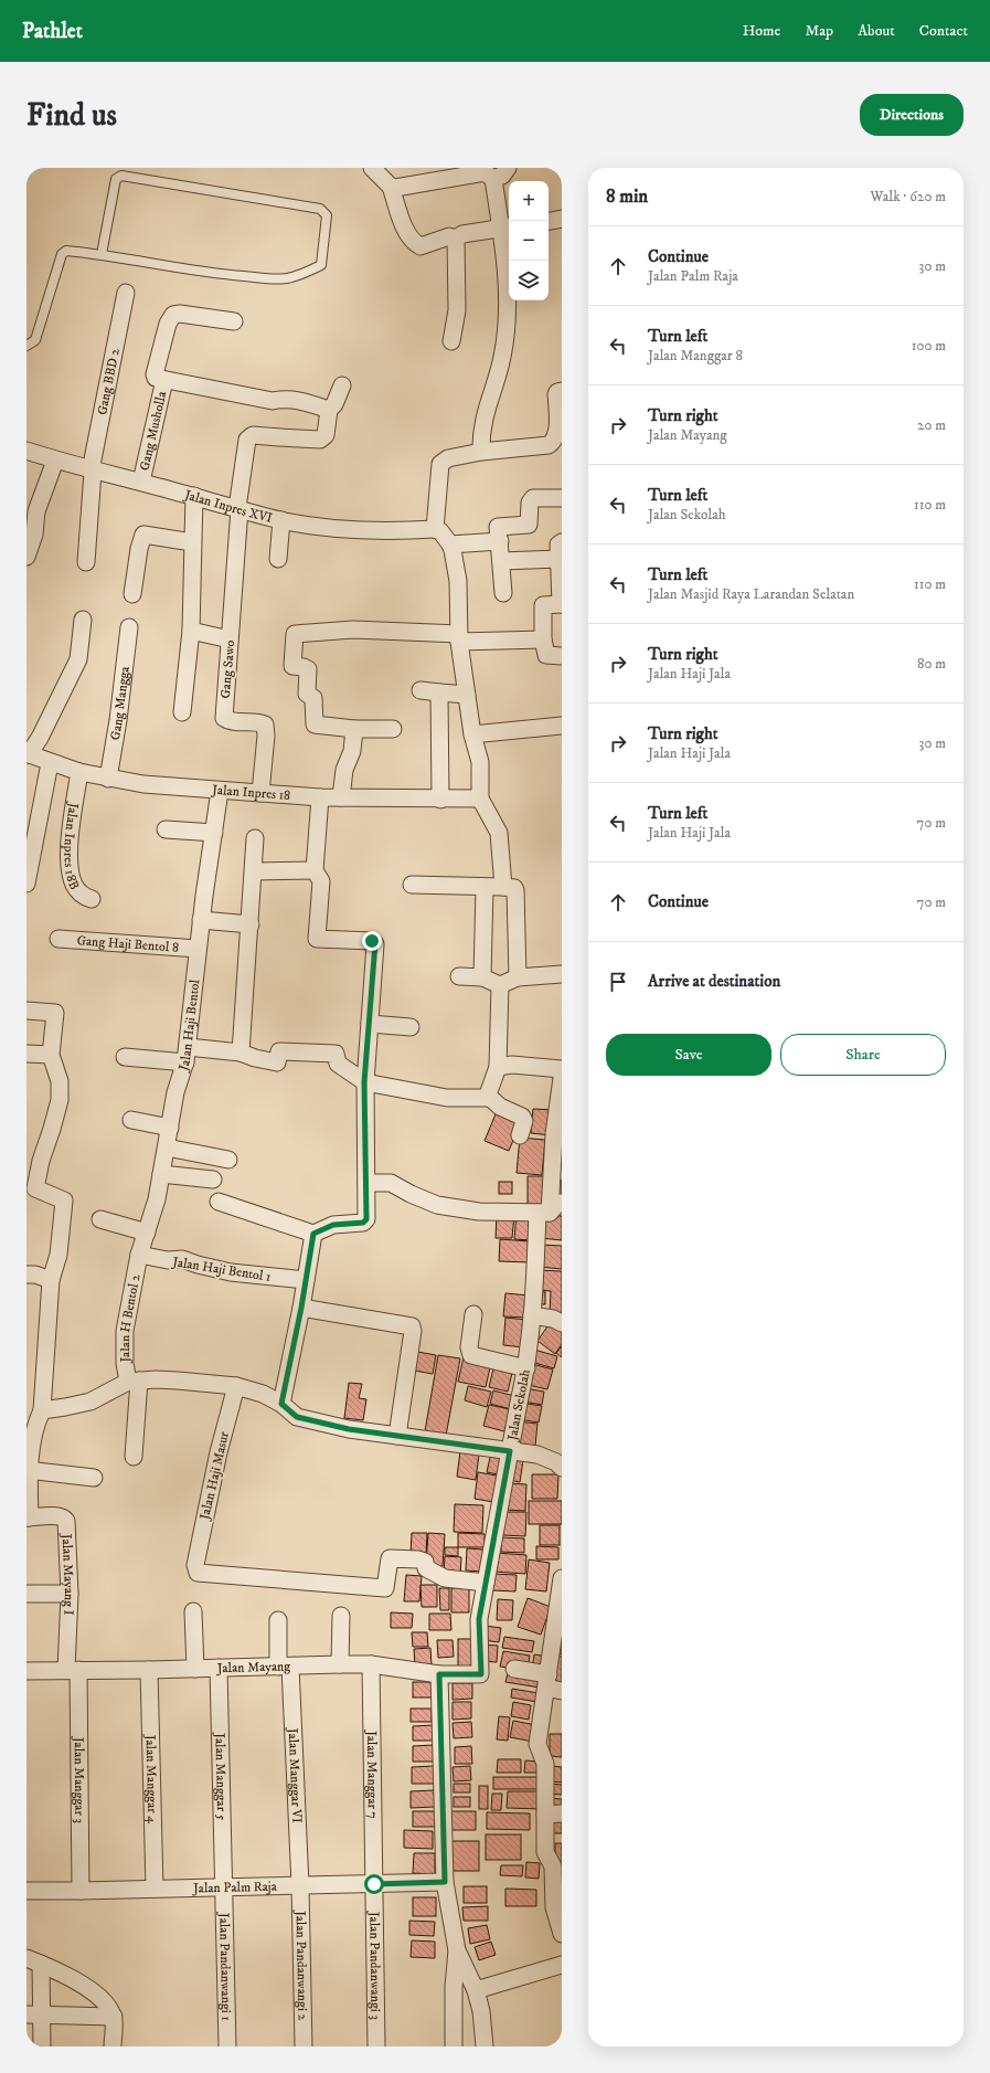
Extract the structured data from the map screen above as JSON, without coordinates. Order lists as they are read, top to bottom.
{
  "streets": {
    "street": [
      "Gang BBD 2",
      "Gang Musholla",
      "Jalan Inpres XVI",
      "Gang Sawo",
      "Gang Mangga",
      "Jalan Inpres 18",
      "Jalan Inpres 18B",
      "Gang Haji Bentol 8",
      "Jalan Haji Bentol",
      "Jalan Haji Bentol 1",
      "Jalan H Bentol 2",
      "Jalan Sekolah",
      "Jalan Haji Masur",
      "Jalan Mayang I",
      "Jalan Mayang",
      "Jalan Manggar 7",
      "Jalan Manggar VI",
      "Jalan Manggar 5",
      "Jalan Manggar 4",
      "Jalan Manggar 3",
      "Jalan Palm Raja",
      "Jalan Pandanwangi 2",
      "Jalan Pandanwangi 3",
      "Jalan Pandanwangi 1"
    ]
  },
  "crossings": [
    ["Gang BBD 2", "Jalan Inpres XVI"],
    ["Gang Musholla", "Jalan Inpres XVI"],
    ["Jalan Inpres XVI", "Gang Sawo"],
    ["Gang Sawo", "Jalan Inpres 18"],
    ["Gang Mangga", "Jalan Inpres 18"],
    ["Jalan Inpres 18", "Jalan Inpres 18B"],
    ["Jalan Inpres 18", "Jalan Haji Bentol"],
    ["Gang Haji Bentol 8", "Jalan Haji Bentol"],
    ["Jalan Haji Bentol", "Jalan Haji Bentol 1"],
    ["Jalan Haji Bentol", "Jalan H Bentol 2"],
    ["Jalan Haji Bentol 1", "Jalan H Bentol 2"],
    ["Jalan Sekolah", "Jalan Haji Masur"],
    ["Jalan Sekolah", "Jalan Mayang"],
    ["Jalan Mayang I", "Jalan Mayang"],
    ["Jalan Mayang I", "Jalan Manggar 3"],
    ["Jalan Mayang", "Jalan Manggar 7"],
    ["Jalan Mayang", "Jalan Manggar VI"],
    ["Jalan Mayang", "Jalan Manggar 5"],
    ["Jalan Mayang", "Jalan Manggar 4"],
    ["Jalan Mayang", "Jalan Manggar 3"],
    ["Jalan Manggar 7", "Jalan Palm Raja"],
    ["Jalan Manggar 7", "Jalan Pandanwangi 3"],
    ["Jalan Manggar VI", "Jalan Palm Raja"],
    ["Jalan Manggar VI", "Jalan Pandanwangi 2"],
    ["Jalan Manggar 5", "Jalan Palm Raja"],
    ["Jalan Manggar 5", "Jalan Pandanwangi 1"],
    ["Jalan Manggar 4", "Jalan Palm Raja"],
    ["Jalan Manggar 3", "Jalan Palm Raja"],
    ["Jalan Palm Raja", "Jalan Pandanwangi 2"],
    ["Jalan Palm Raja", "Jalan Pandanwangi 3"],
    ["Jalan Palm Raja", "Jalan Pandanwangi 1"]
  ],
  "page": {
    "header": "Pathlet",
    "nav": [
      "Home",
      "Map",
      "About",
      "Contact"
    ],
    "buttons": [
      "Directions",
      ["Save", "Share"]
    ],
    "title": "Find us",
    "heading": ["8 min", "Walk · 620 m"],
    "map_buttons": ["+", "−"],
    "list": [
      ["Continue", "Jalan Palm Raja", "30 m"],
      ["Turn left", "Jalan Manggar 8", "100 m"],
      ["Turn right", "Jalan Mayang", "20 m"],
      ["Turn left", "Jalan Sekolah", "110 m"],
      ["Turn left", "Jalan Masjid Raya Larandan Selatan", "110 m"],
      ["Turn right", "Jalan Haji Jala", "80 m"],
      ["Turn right", "Jalan Haji Jala", "30 m"],
      ["Turn left", "Jalan Haji Jala", "70 m"],
      ["Continue", "70 m"],
      "Arrive at destination"
    ]
  }
}
